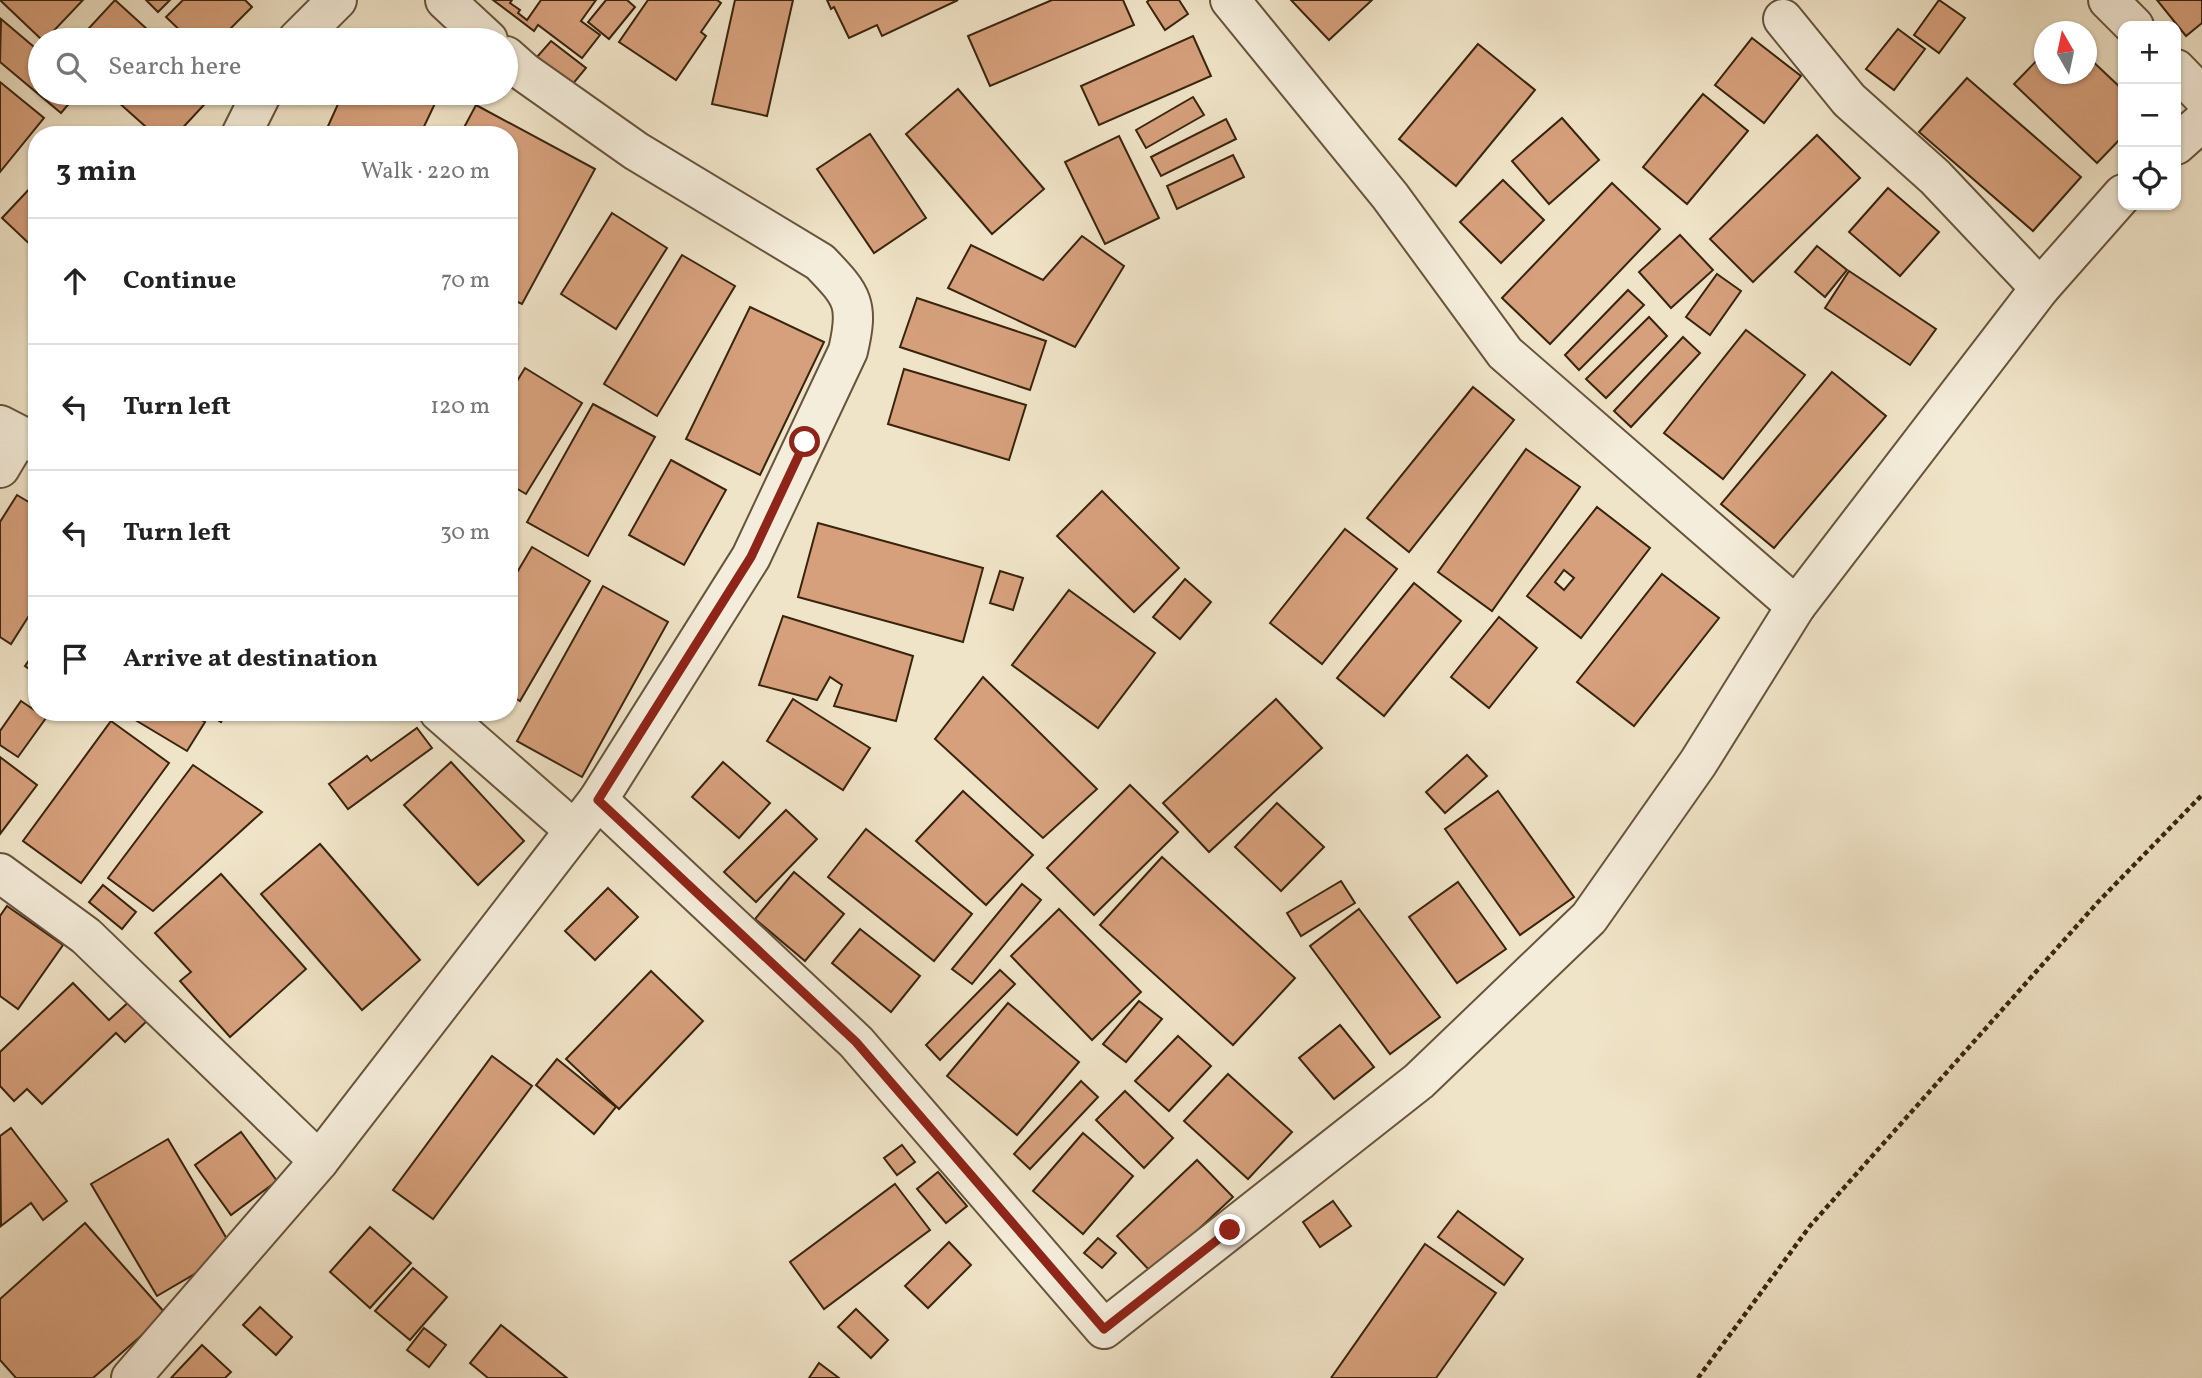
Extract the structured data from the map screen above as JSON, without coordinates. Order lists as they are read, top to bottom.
{
  "north": "top",
  "page": {
    "map_buttons": ["+", "−"],
    "search": "Search here",
    "heading": ["3 min", "Walk · 220 m"],
    "list": [
      ["Continue", "70 m"],
      ["Turn left", "120 m"],
      ["Turn left", "30 m"],
      "Arrive at destination"
    ]
  }
}
